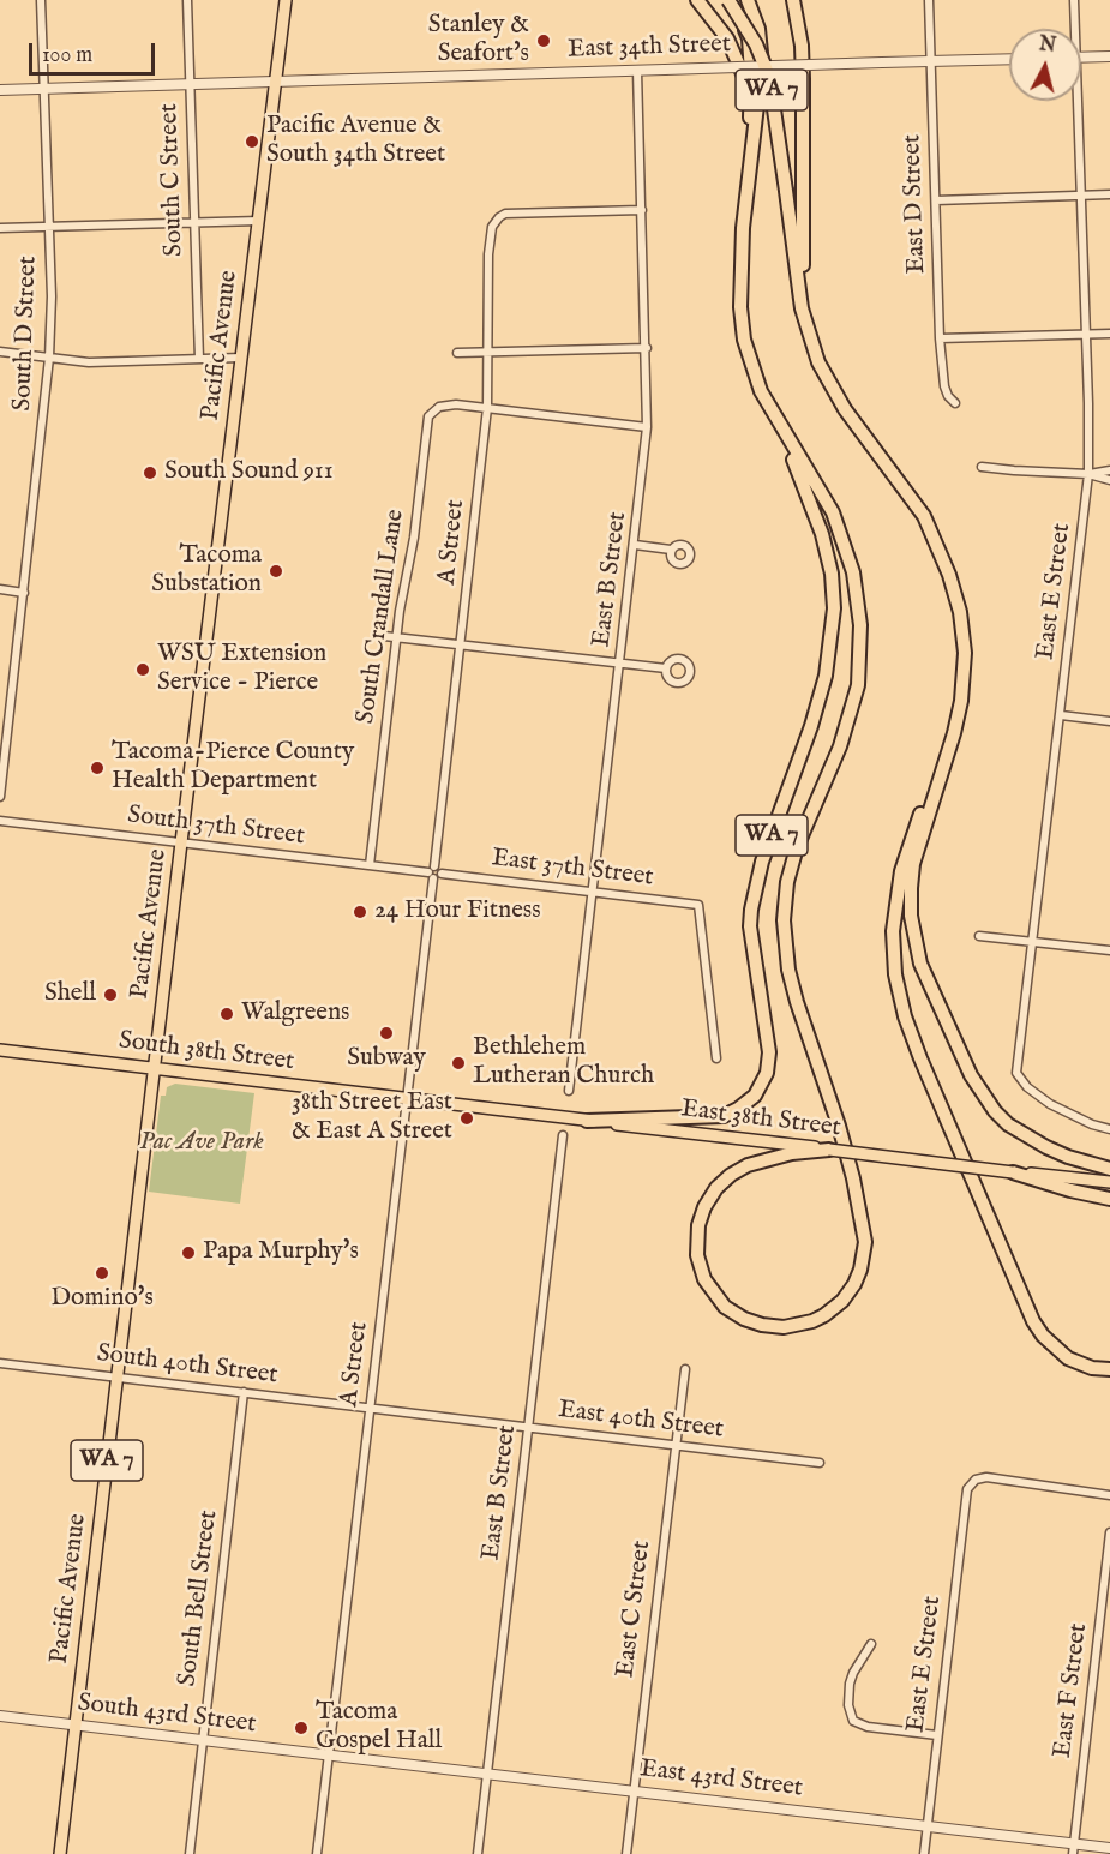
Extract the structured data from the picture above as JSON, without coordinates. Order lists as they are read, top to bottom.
{
  "streets": {
    "highway": ["WA 7"],
    "main road": ["Pacific Avenue", "South 38th Street", "East 38th Street"],
    "street": [
      "East 34th Street",
      "South C Street",
      "East D Street",
      "South D Street",
      "A Street",
      "East B Street",
      "East E Street",
      "South Crandall Lane",
      "South 37th Street",
      "East 37th Street",
      "South 40th Street",
      "East 40th Street",
      "South Bell Street",
      "East C Street",
      "East F Street",
      "South 43rd Street",
      "East 43rd Street"
    ]
  },
  "crossings": [
    ["East 34th Street", "South C Street"],
    ["East 34th Street", "East D Street"],
    ["East 34th Street", "South D Street"],
    ["East 34th Street", "Pacific Avenue"],
    ["East 34th Street", "East B Street"],
    ["WA 7", "East 38th Street"],
    ["Pacific Avenue", "South 37th Street"],
    ["Pacific Avenue", "South 38th Street"],
    ["Pacific Avenue", "South 40th Street"],
    ["Pacific Avenue", "South 43rd Street"],
    ["A Street", "East B Street"],
    ["A Street", "South Crandall Lane"],
    ["A Street", "South 37th Street"],
    ["A Street", "East 37th Street"],
    ["A Street", "South 38th Street"],
    ["A Street", "East 38th Street"],
    ["A Street", "South 40th Street"],
    ["A Street", "East 40th Street"],
    ["A Street", "South 43rd Street"],
    ["A Street", "East 43rd Street"],
    ["East B Street", "East 37th Street"],
    ["East B Street", "East 40th Street"],
    ["East B Street", "East 43rd Street"],
    ["East E Street", "East 43rd Street"],
    ["South Crandall Lane", "South 37th Street"],
    ["South 37th Street", "East 37th Street"],
    ["South 38th Street", "East 38th Street"],
    ["South 40th Street", "East 40th Street"],
    ["South 40th Street", "South Bell Street"],
    ["East 40th Street", "East C Street"],
    ["South Bell Street", "South 43rd Street"],
    ["East C Street", "East 43rd Street"],
    ["East F Street", "East 43rd Street"],
    ["South 43rd Street", "East 43rd Street"]
  ],
  "parks": ["Pac Ave Park"],
  "places": [
    "Stanley & Seafort's",
    "Pacific Avenue & South 34th Street",
    "South Sound 911",
    "Tacoma Substation",
    "WSU Extension Service - Pierce",
    "Tacoma-Pierce County Health Department",
    "24 Hour Fitness",
    "Shell",
    "Walgreens",
    "Subway",
    "Bethlehem Lutheran Church",
    "38th Street East & East A Street",
    "Papa Murphy's",
    "Domino's",
    "Tacoma Gospel Hall"
  ],
  "scale_bar": "100 m",
  "north": "top"
}
